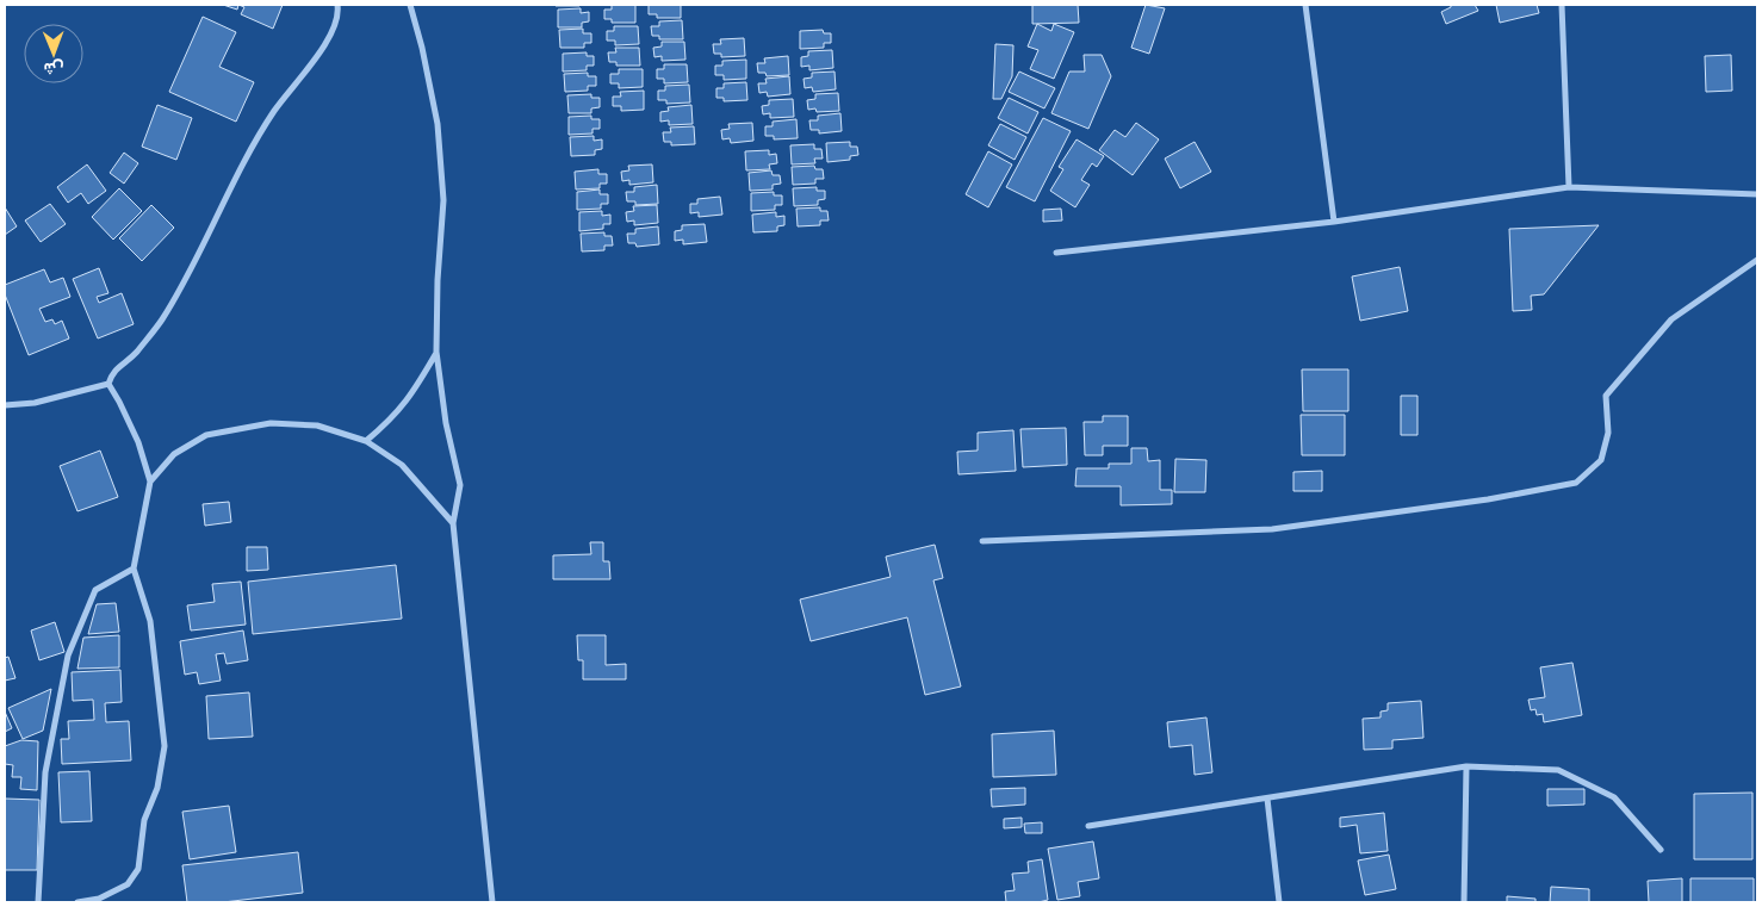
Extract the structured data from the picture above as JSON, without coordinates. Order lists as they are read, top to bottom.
{
  "north": "bottom"
}
